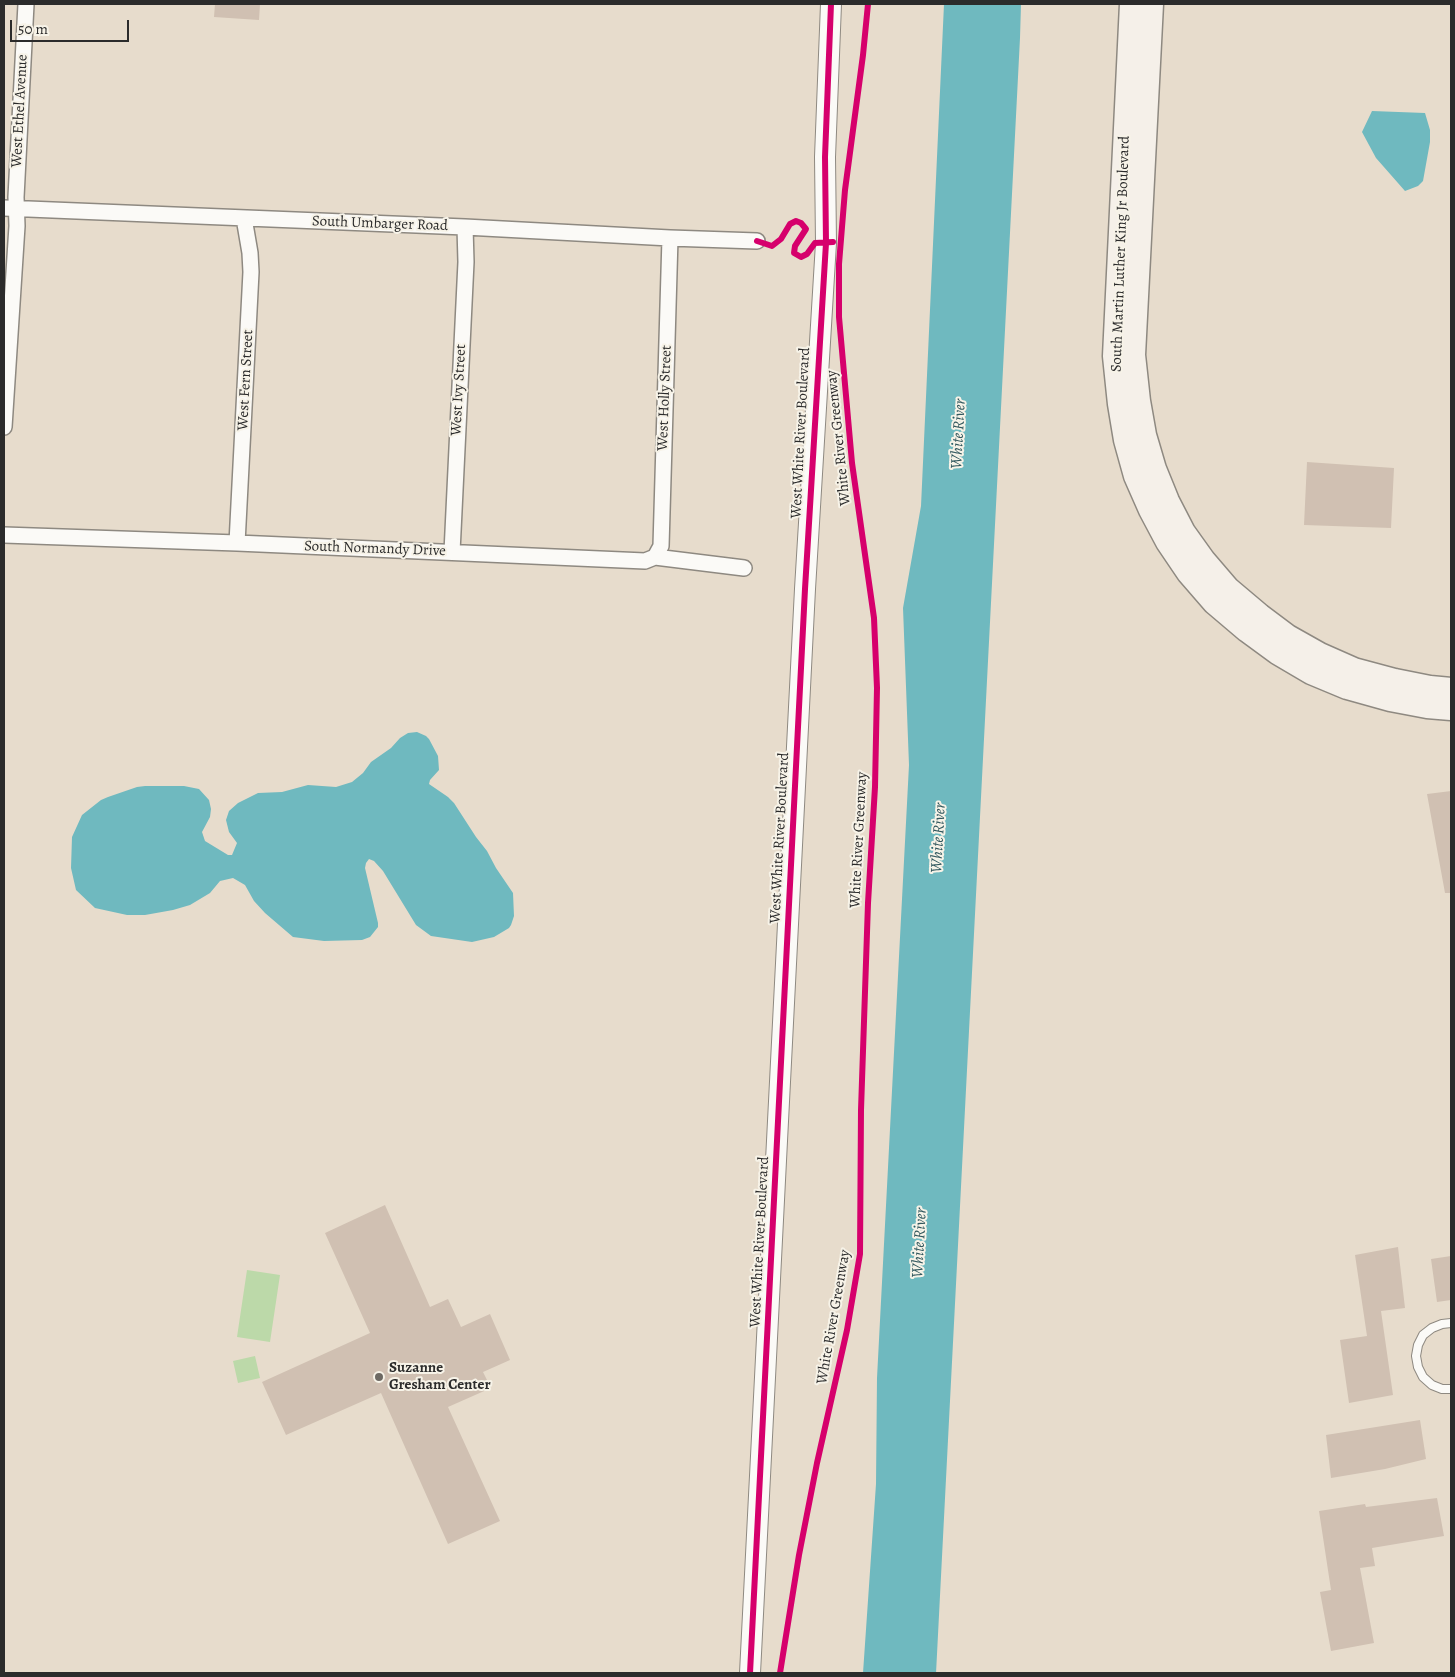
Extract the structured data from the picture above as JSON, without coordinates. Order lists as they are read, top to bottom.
{
  "streets": {
    "main road": ["South Martin Luther King Jr Boulevard"],
    "street": [
      "West Ethel Avenue",
      "South Umbarger Road",
      "West Fern Street",
      "West Ivy Street",
      "West Holly Street",
      "West White River Boulevard",
      "South Normandy Drive"
    ],
    "cycle path": ["White River Greenway"]
  },
  "crossings": [
    ["West Ethel Avenue", "South Umbarger Road"],
    ["South Umbarger Road", "West Fern Street"],
    ["South Umbarger Road", "West Ivy Street"],
    ["South Umbarger Road", "West Holly Street"],
    ["West Fern Street", "South Normandy Drive"],
    ["West Ivy Street", "South Normandy Drive"],
    ["West Holly Street", "South Normandy Drive"]
  ],
  "water": ["White River"],
  "places": ["Suzanne Gresham Center"],
  "scale_bar": "50 m"
}
